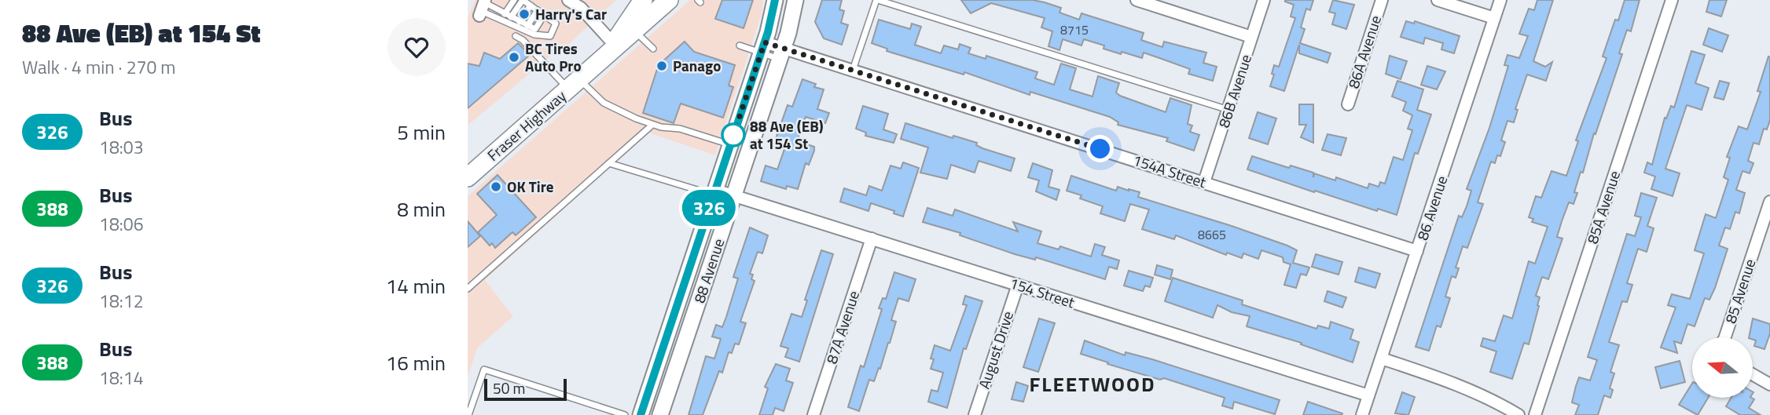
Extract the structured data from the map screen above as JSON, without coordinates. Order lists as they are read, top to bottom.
{
  "streets": {
    "main road": ["Fraser Highway", "88 Avenue"],
    "street": [
      "86A Avenue",
      "86B Avenue",
      "154A Street",
      "85A Avenue",
      "86 Avenue",
      "85 Avenue",
      "154 Street",
      "87A Avenue",
      "August Drive"
    ]
  },
  "crossings": [
    ["86B Avenue", "154A Street"],
    ["154A Street", "86 Avenue"],
    ["154A Street", "88 Avenue"],
    ["86 Avenue", "154 Street"],
    ["88 Avenue", "154 Street"],
    ["154 Street", "87A Avenue"],
    ["154 Street", "August Drive"]
  ],
  "districts": ["FLEETWOOD"],
  "places": [
    "Harry's Car",
    "BC Tires Auto Pro",
    "Panago",
    "88 Ave (EB) at 154 St",
    "OK Tire"
  ],
  "lines": ["bus line 326"],
  "house_numbers": ["8715", "8665"],
  "scale_bar": "50 m",
  "north": "left",
  "page": {
    "heading": ["88 Ave (EB) at 154 St", "Walk · 4 min · 270 m"],
    "on_map": "326",
    "list": [
      {
        "mark": "326",
        "name": "Bus",
        "note": "18:03",
        "value": "5 min"
      },
      {
        "mark": "388",
        "name": "Bus",
        "note": "18:06",
        "value": "8 min"
      },
      {
        "mark": "326",
        "name": "Bus",
        "note": "18:12",
        "value": "14 min"
      },
      {
        "mark": "388",
        "name": "Bus",
        "note": "18:14",
        "value": "16 min"
      }
    ],
    "scale": "50 m"
  }
}
